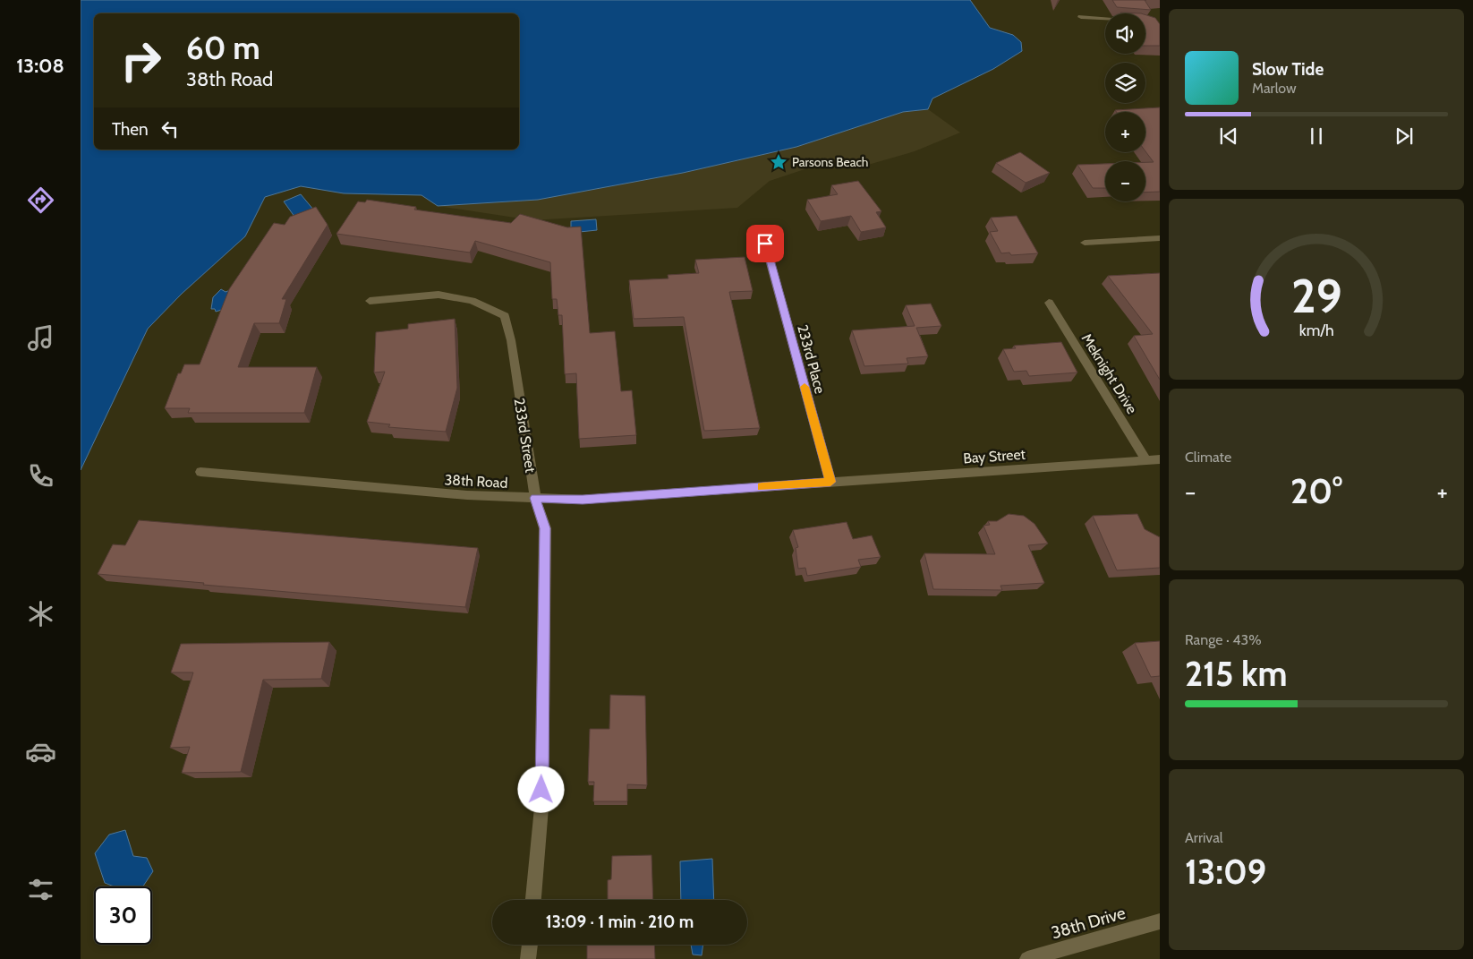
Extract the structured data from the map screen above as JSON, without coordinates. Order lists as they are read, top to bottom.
{
  "streets": {
    "street": [
      "233rd Place",
      "Meknight Drive",
      "233rd Street",
      "Bay Street",
      "38th Road",
      "38th Drive"
    ]
  },
  "crossings": [
    ["233rd Place", "Bay Street"],
    ["233rd Place", "38th Road"],
    ["Meknight Drive", "Bay Street"],
    ["233rd Street", "38th Road"],
    ["Bay Street", "38th Road"]
  ],
  "places": {
    "place": ["Parsons Beach"]
  },
  "page": {
    "tabs": "13:08",
    "map_buttons": ["+", "−"],
    "turn": ["60 m", "38th Road"],
    "song": ["Slow Tide", "Marlow"],
    "then": "Then",
    "tile": [
      "Climate",
      ["Range · 43%", "215 km"],
      ["Arrival", "13:09"]
    ],
    "heat": ["−", "20°", "+"],
    "limit": "30",
    "trip": "13:09 · 1 min · 210 m",
    "gauge": ["29", "km/h"]
  }
}
